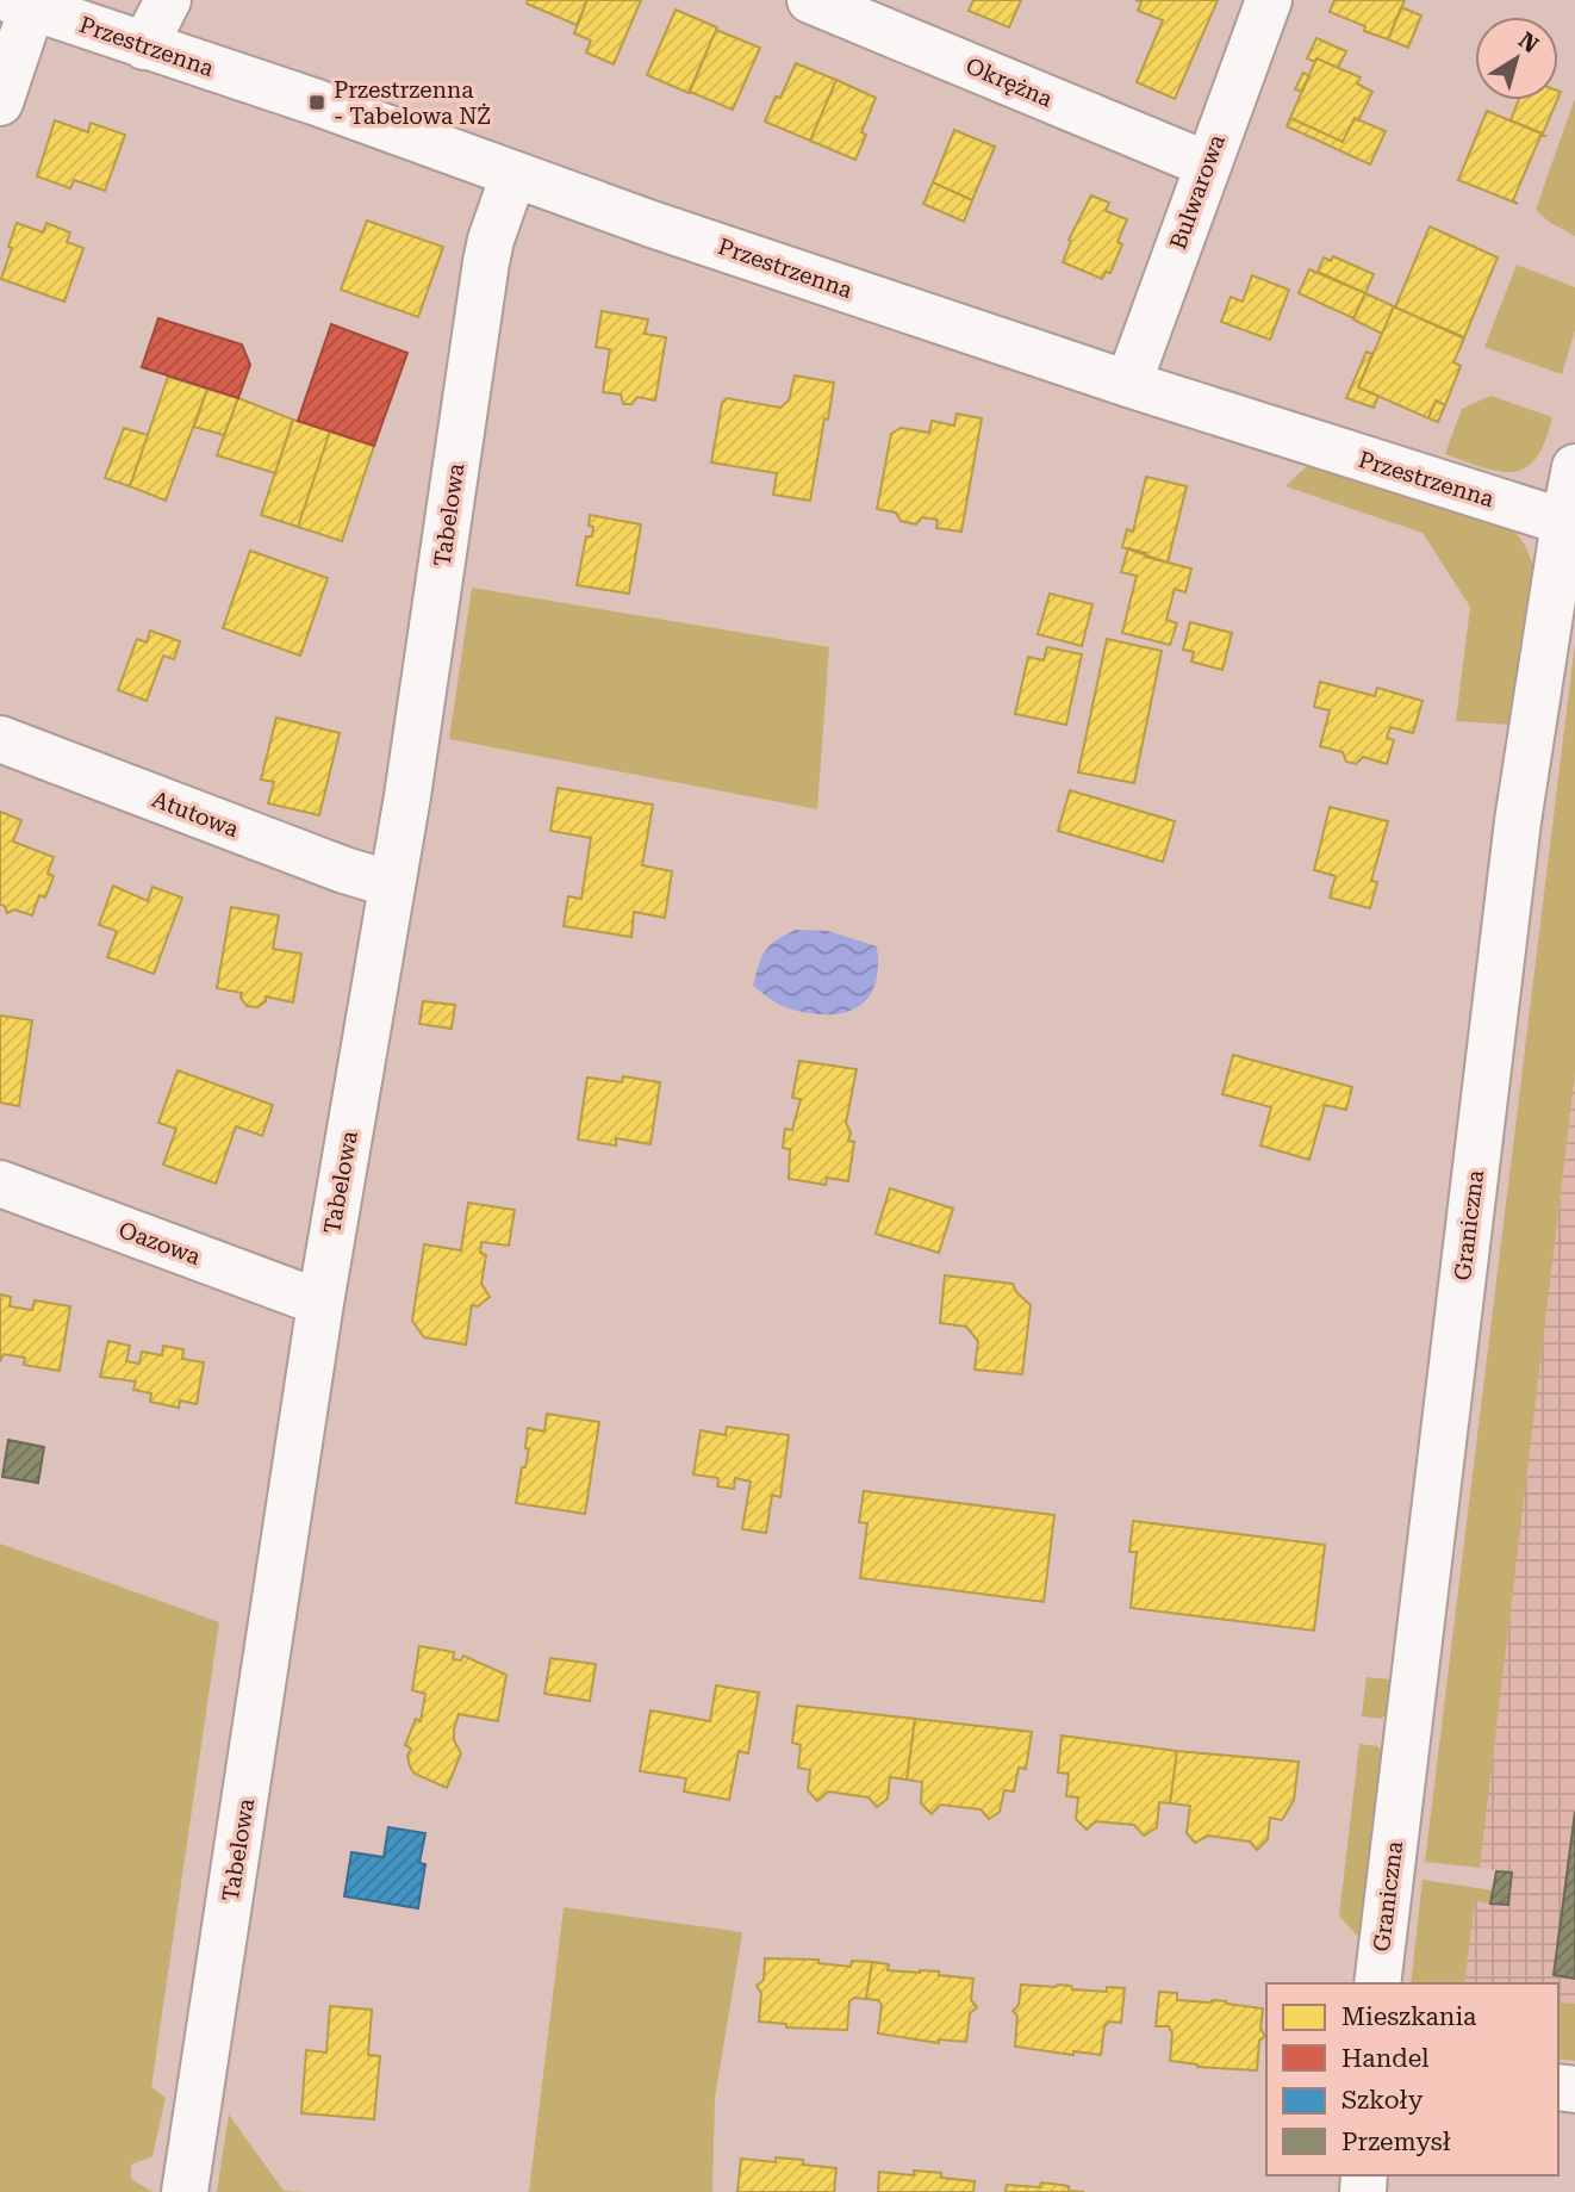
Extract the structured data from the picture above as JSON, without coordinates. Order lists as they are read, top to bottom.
{
  "streets": {
    "street": [
      "Przestrzenna",
      "Okrężna",
      "Bulwarowa",
      "Tabelowa",
      "Atutowa",
      "Graniczna",
      "Oazowa"
    ]
  },
  "crossings": [
    ["Przestrzenna", "Bulwarowa"],
    ["Przestrzenna", "Tabelowa"],
    ["Przestrzenna", "Graniczna"],
    ["Okrężna", "Bulwarowa"],
    ["Tabelowa", "Atutowa"],
    ["Tabelowa", "Oazowa"]
  ],
  "places": {
    "transit": ["Przestrzenna - Tabelowa NŻ"]
  },
  "legend": [
    "Mieszkania",
    "Handel",
    "Szkoły",
    "Przemysł"
  ],
  "north": "top right"
}
